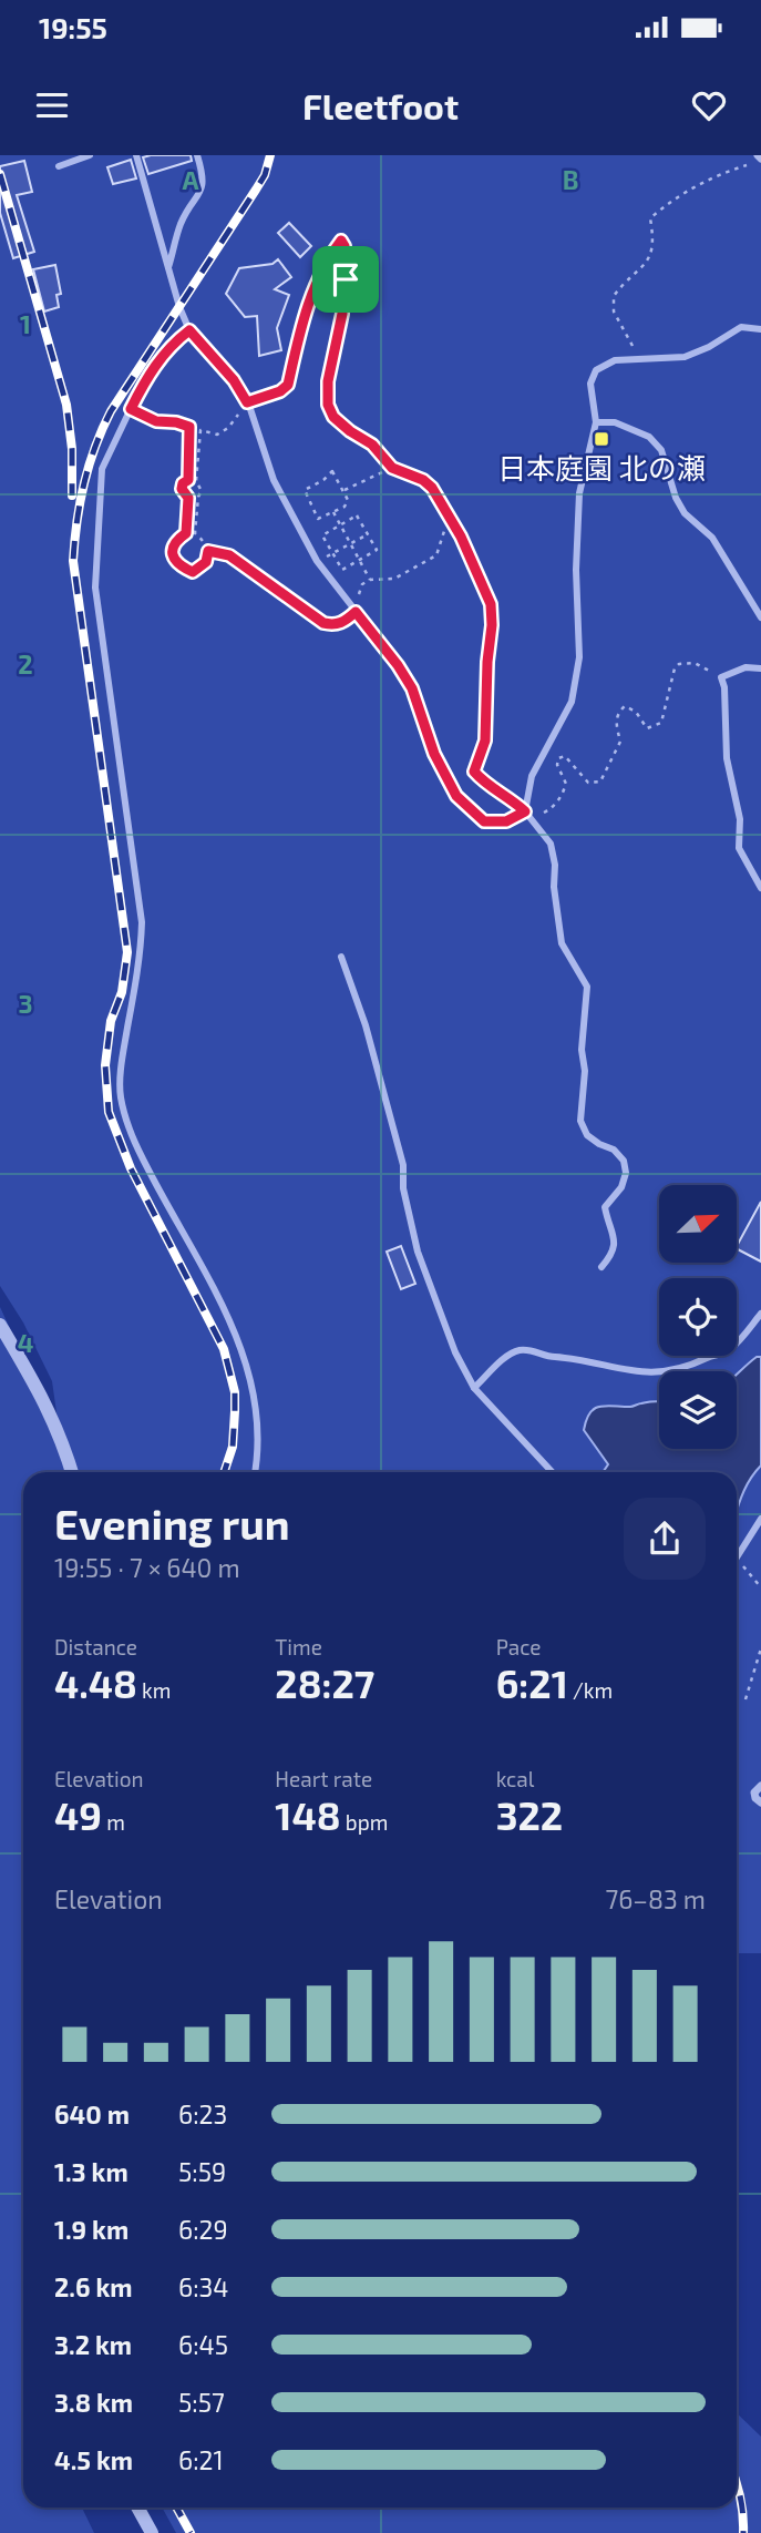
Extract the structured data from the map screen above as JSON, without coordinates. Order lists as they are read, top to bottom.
{
  "places": {
    "transit": ["日本庭園 北の瀬"]
  },
  "north": "top right",
  "page": {
    "status": "19:55",
    "header": "Fleetfoot",
    "heading": ["Evening run", "19:55 · 7 × 640 m"],
    "stats": [
      ["Distance", "4.48 km"],
      ["Time", "28:27"],
      ["Pace", "6:21 /km"],
      ["Elevation", "49 m"],
      ["Heart rate", "148 bpm"],
      ["kcal", "322"]
    ],
    "chart": ["Elevation", "76–83 m"],
    "list": [
      {
        "name": "640 m",
        "note": "6:23"
      },
      {
        "name": "1.3 km",
        "note": "5:59"
      },
      {
        "name": "1.9 km",
        "note": "6:29"
      },
      {
        "name": "2.6 km",
        "note": "6:34"
      },
      {
        "name": "3.2 km",
        "note": "6:45"
      },
      {
        "name": "3.8 km",
        "note": "5:57"
      },
      {
        "name": "4.5 km",
        "note": "6:21"
      }
    ]
  },
  "grid": {
    "columns": ["A", "B"],
    "rows": [
      "1",
      "2",
      "3",
      "4"
    ]
  }
}
